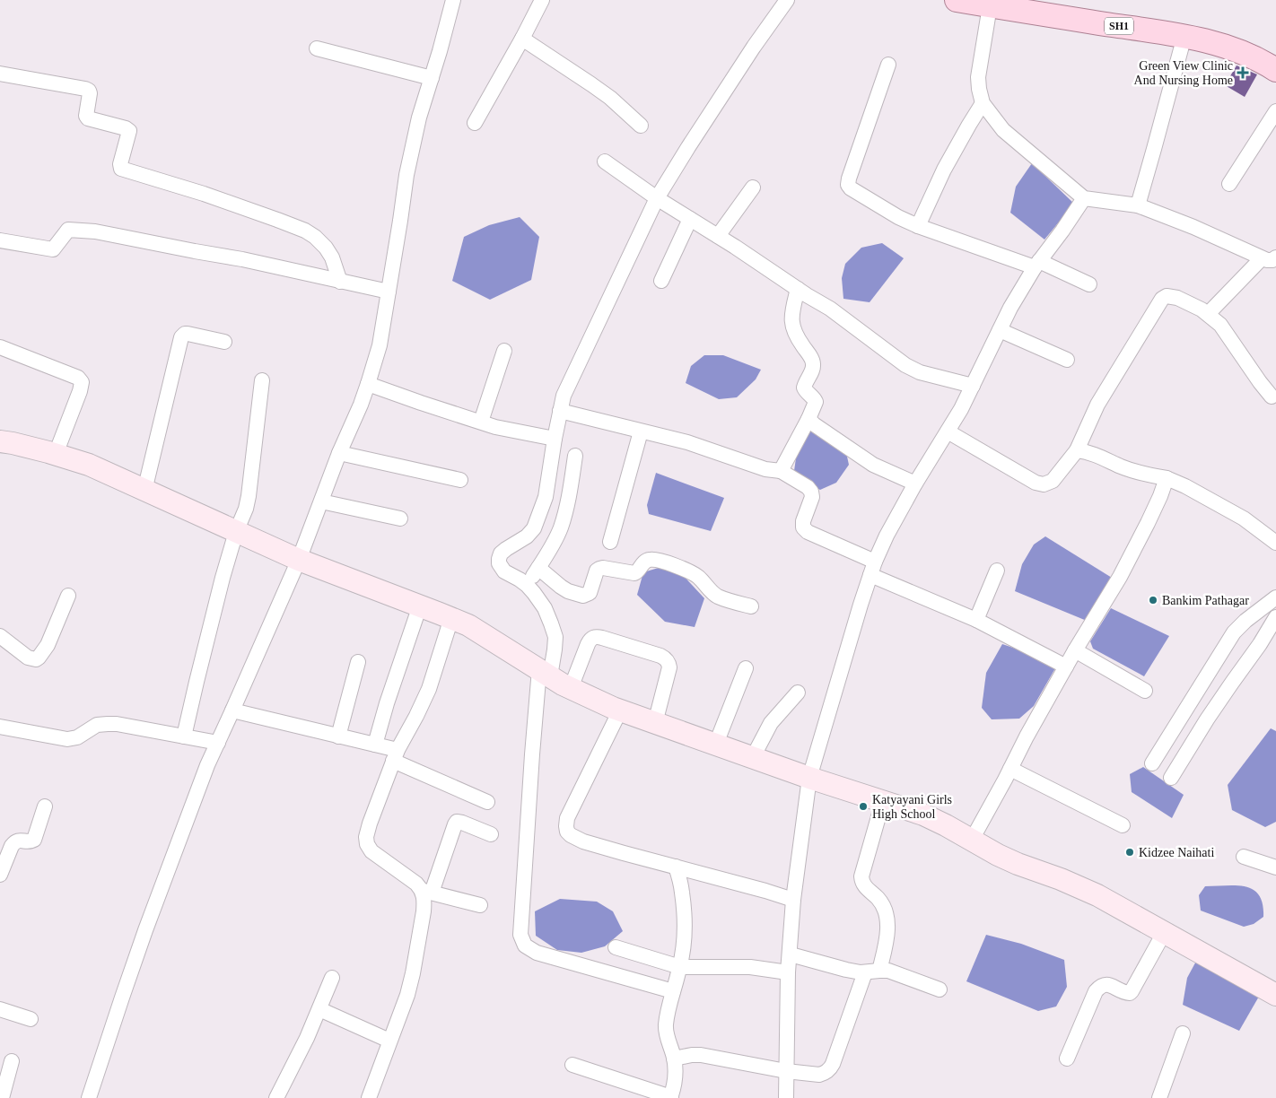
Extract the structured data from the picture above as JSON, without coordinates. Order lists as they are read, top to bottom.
{
  "streets": {
    "main road": ["SH1"]
  },
  "places": {
    "health": ["Green View Clinic And Nursing Home"],
    "other": ["Bankim Pathagar", "Katyayani Girls High School", "Kidzee Naihati"]
  }
}
